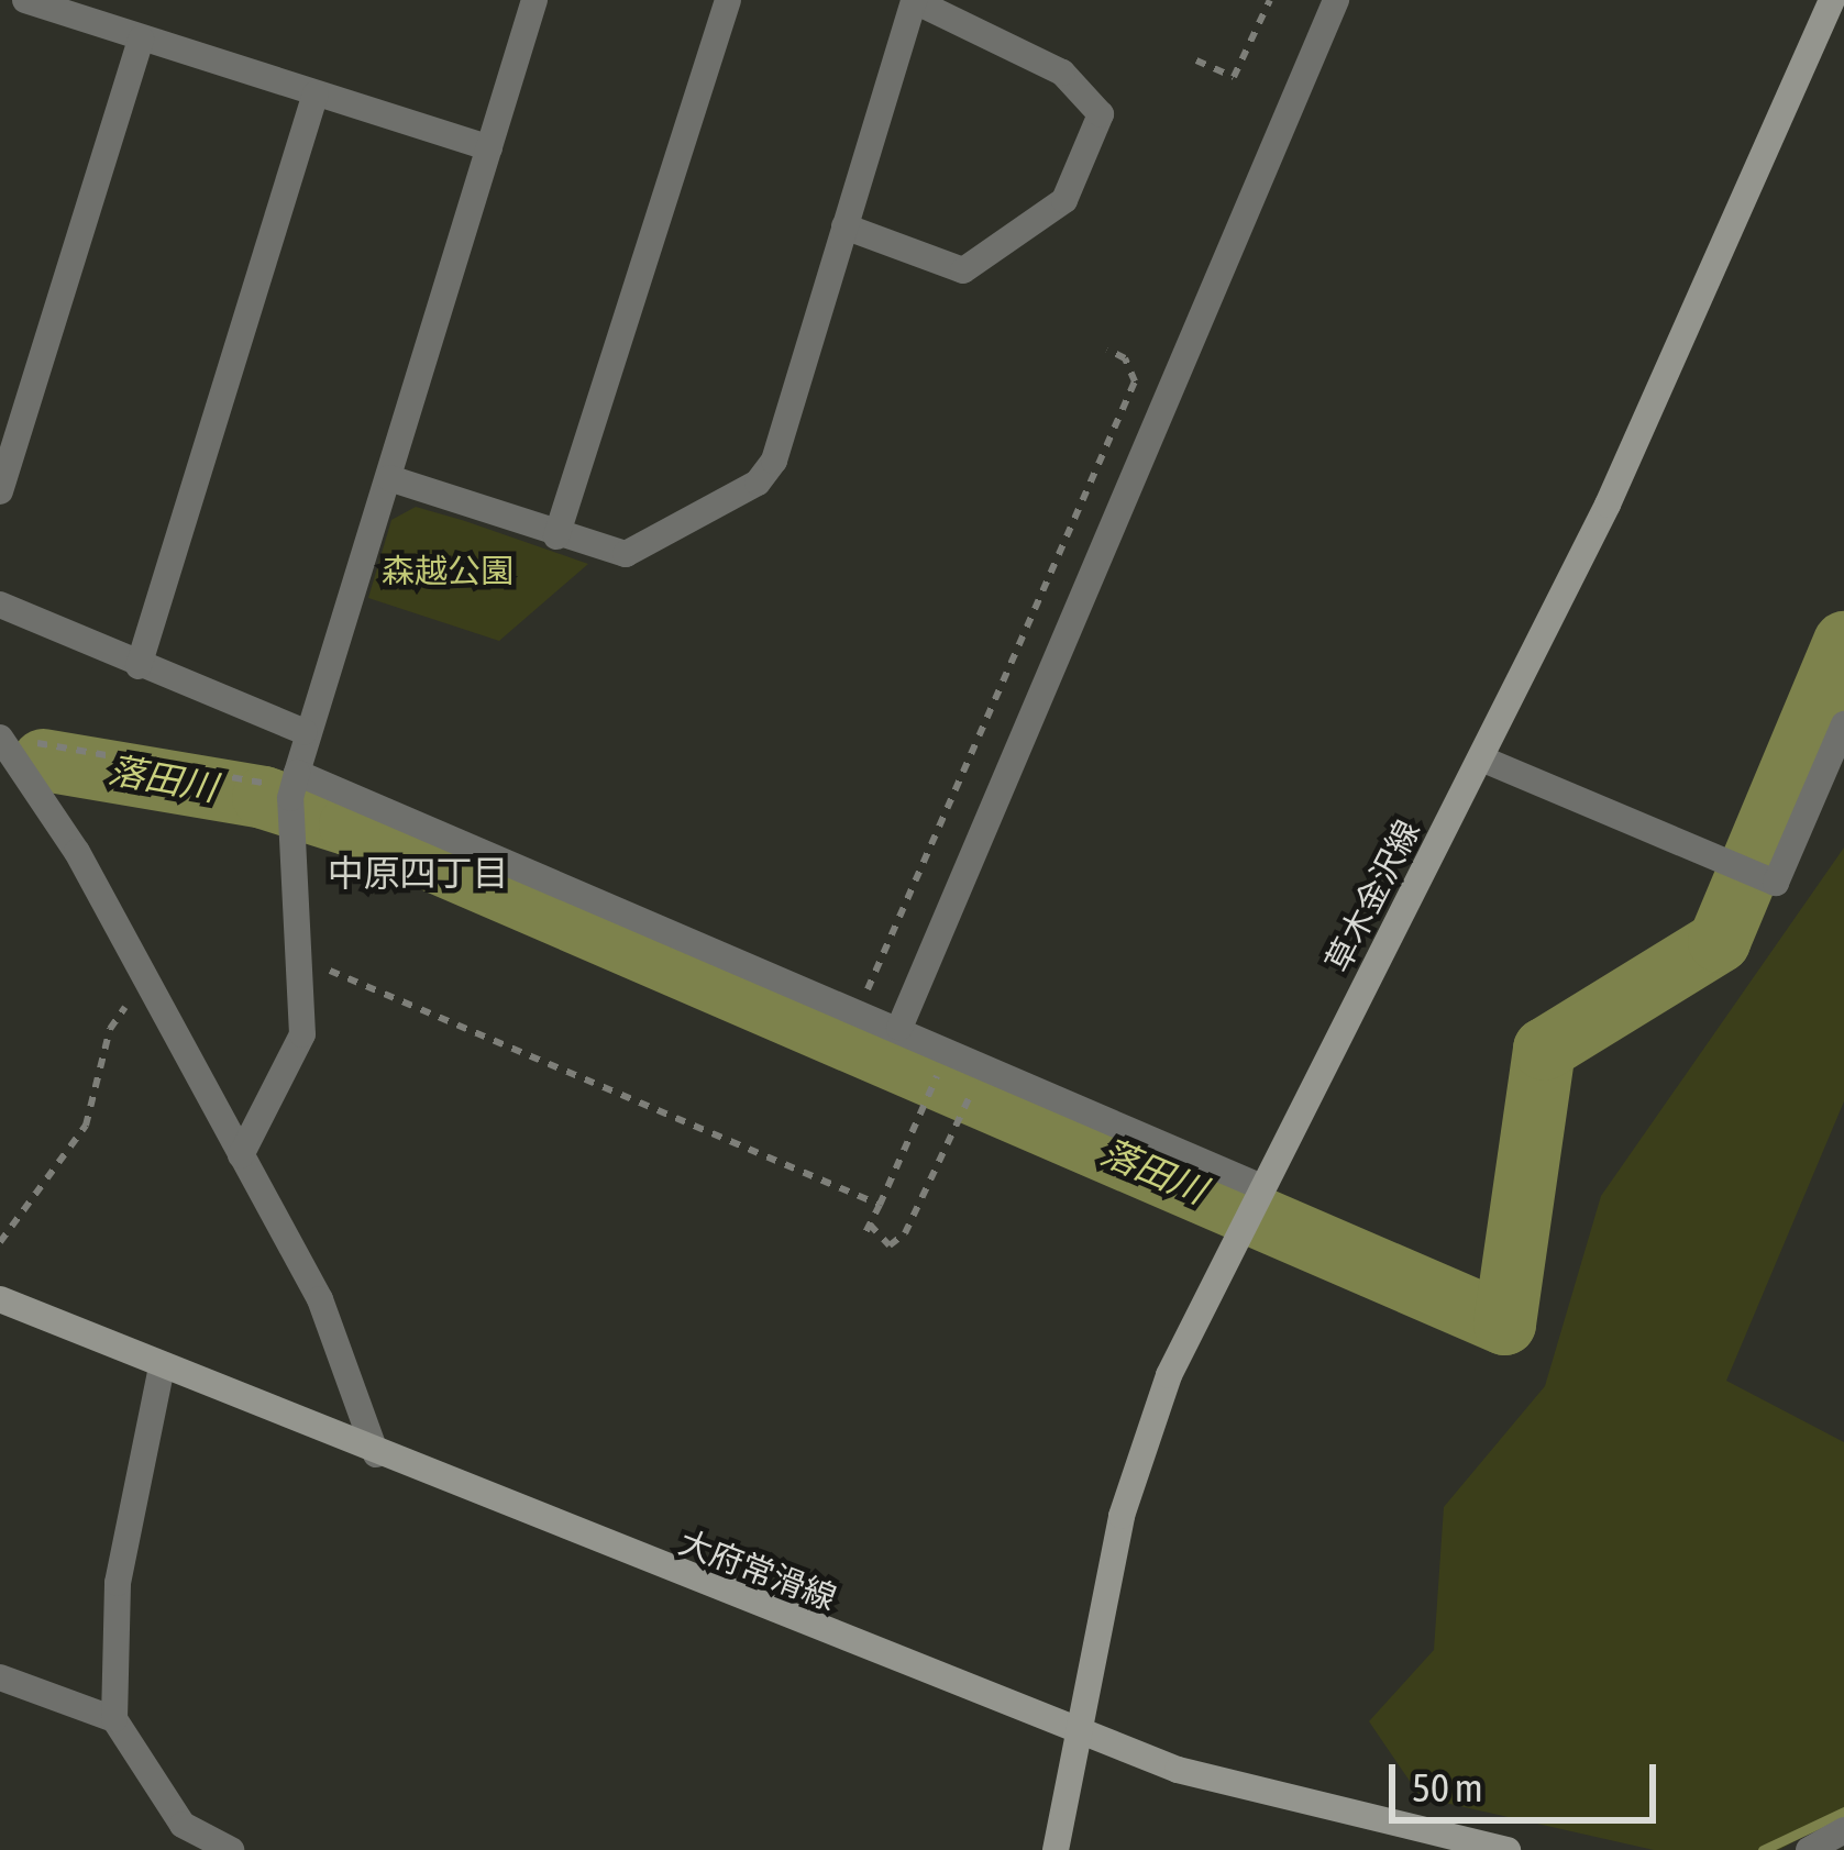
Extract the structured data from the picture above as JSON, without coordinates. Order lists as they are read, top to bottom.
{
  "streets": {
    "main road": ["草木金沢線", "大府常滑線"]
  },
  "crossings": [
    ["草木金沢線", "大府常滑線"]
  ],
  "districts": ["中原四丁目"],
  "water": ["落田川"],
  "parks": ["森越公園"],
  "scale_bar": "50 m"
}
